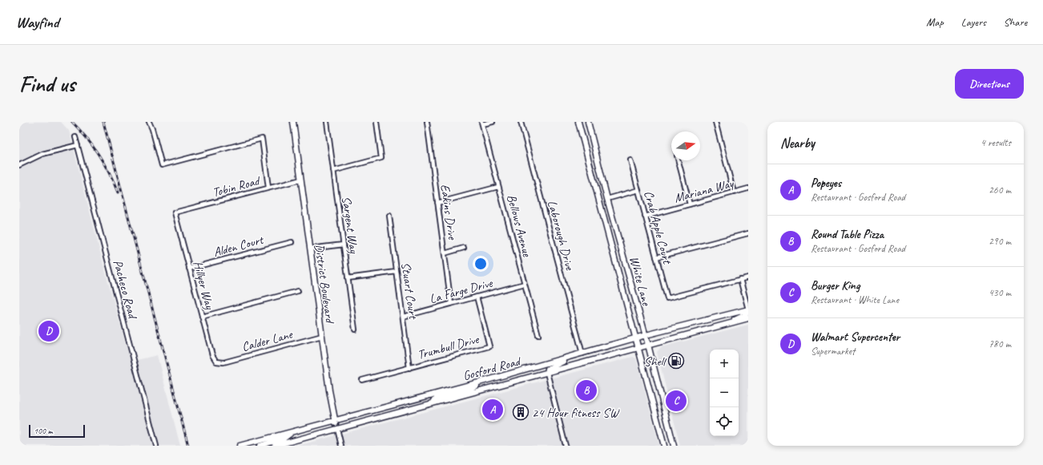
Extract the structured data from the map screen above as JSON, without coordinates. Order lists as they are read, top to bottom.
{
  "streets": {
    "main road": ["White Lane", "District Boulevard", "Gosford Road"],
    "street": [
      "Tobin Road",
      "Mariana Way",
      "Eakins Drive",
      "Sargent Way",
      "Bellows Avenue",
      "Crab Apple Court",
      "Laborough Drive",
      "Alden Court",
      "Hillyer Way",
      "Pacheco Road",
      "Stuart Court",
      "La Farge Drive",
      "Calder Lane",
      "Trumbull Drive"
    ]
  },
  "crossings": [
    ["Tobin Road", "District Boulevard"],
    ["Tobin Road", "Hillyer Way"],
    ["Mariana Way", "Crab Apple Court"],
    ["Eakins Drive", "La Farge Drive"],
    ["Bellows Avenue", "La Farge Drive"],
    ["Laborough Drive", "Gosford Road"],
    ["Alden Court", "Hillyer Way"],
    ["White Lane", "Gosford Road"],
    ["District Boulevard", "Calder Lane"],
    ["District Boulevard", "Gosford Road"],
    ["Hillyer Way", "Calder Lane"],
    ["Stuart Court", "La Farge Drive"],
    ["Stuart Court", "Trumbull Drive"],
    ["La Farge Drive", "Trumbull Drive"]
  ],
  "places": {
    "fuel station": ["Shell"],
    "building": ["24 Hour fitness SW"]
  },
  "scale_bar": "100 m",
  "north": "right",
  "page": {
    "header": "Wayfind",
    "nav": ["Map", "Layers", "Share"],
    "buttons": "Directions",
    "title": "Find us",
    "heading": ["Nearby", "4 results"],
    "list": [
      {
        "mark": "A",
        "name": "Popeyes",
        "note": "Restaurant · Gosford Road",
        "value": "260 m"
      },
      {
        "mark": "B",
        "name": "Round Table Pizza",
        "note": "Restaurant · Gosford Road",
        "value": "290 m"
      },
      {
        "mark": "C",
        "name": "Burger King",
        "note": "Restaurant · White Lane",
        "value": "430 m"
      },
      {
        "mark": "D",
        "name": "Walmart Supercenter",
        "note": "Supermarket",
        "value": "780 m"
      }
    ],
    "pins": [
      "D",
      "B",
      "C",
      "A"
    ],
    "map_buttons": ["+", "−"],
    "scale": "100 m"
  }
}
